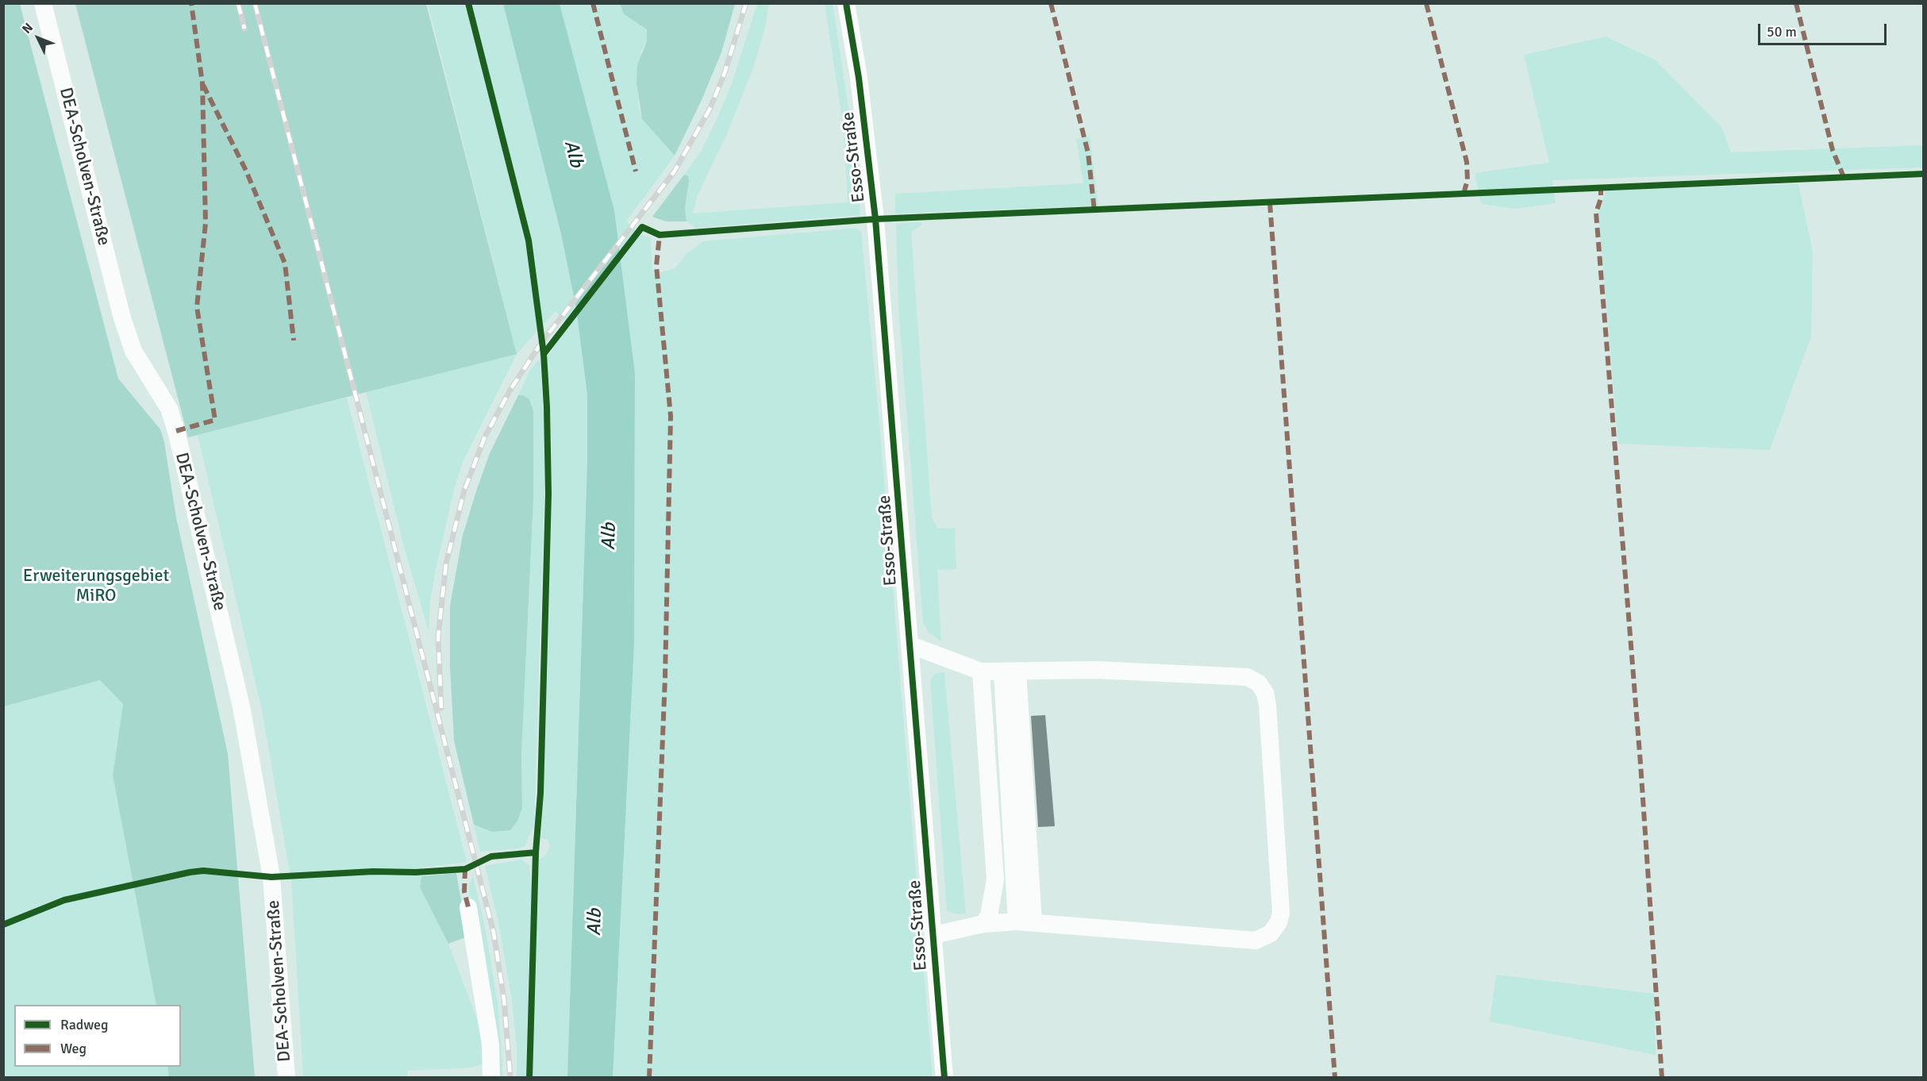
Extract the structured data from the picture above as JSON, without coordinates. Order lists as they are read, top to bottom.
{
  "streets": {
    "street": ["Esso-Straße", "DEA-Scholven-Straße"]
  },
  "water": ["Alb"],
  "parks": ["Erweiterungsgebiet MiRO"],
  "legend": ["Radweg", "Weg"],
  "scale_bar": "50 m",
  "north": "top left"
}
